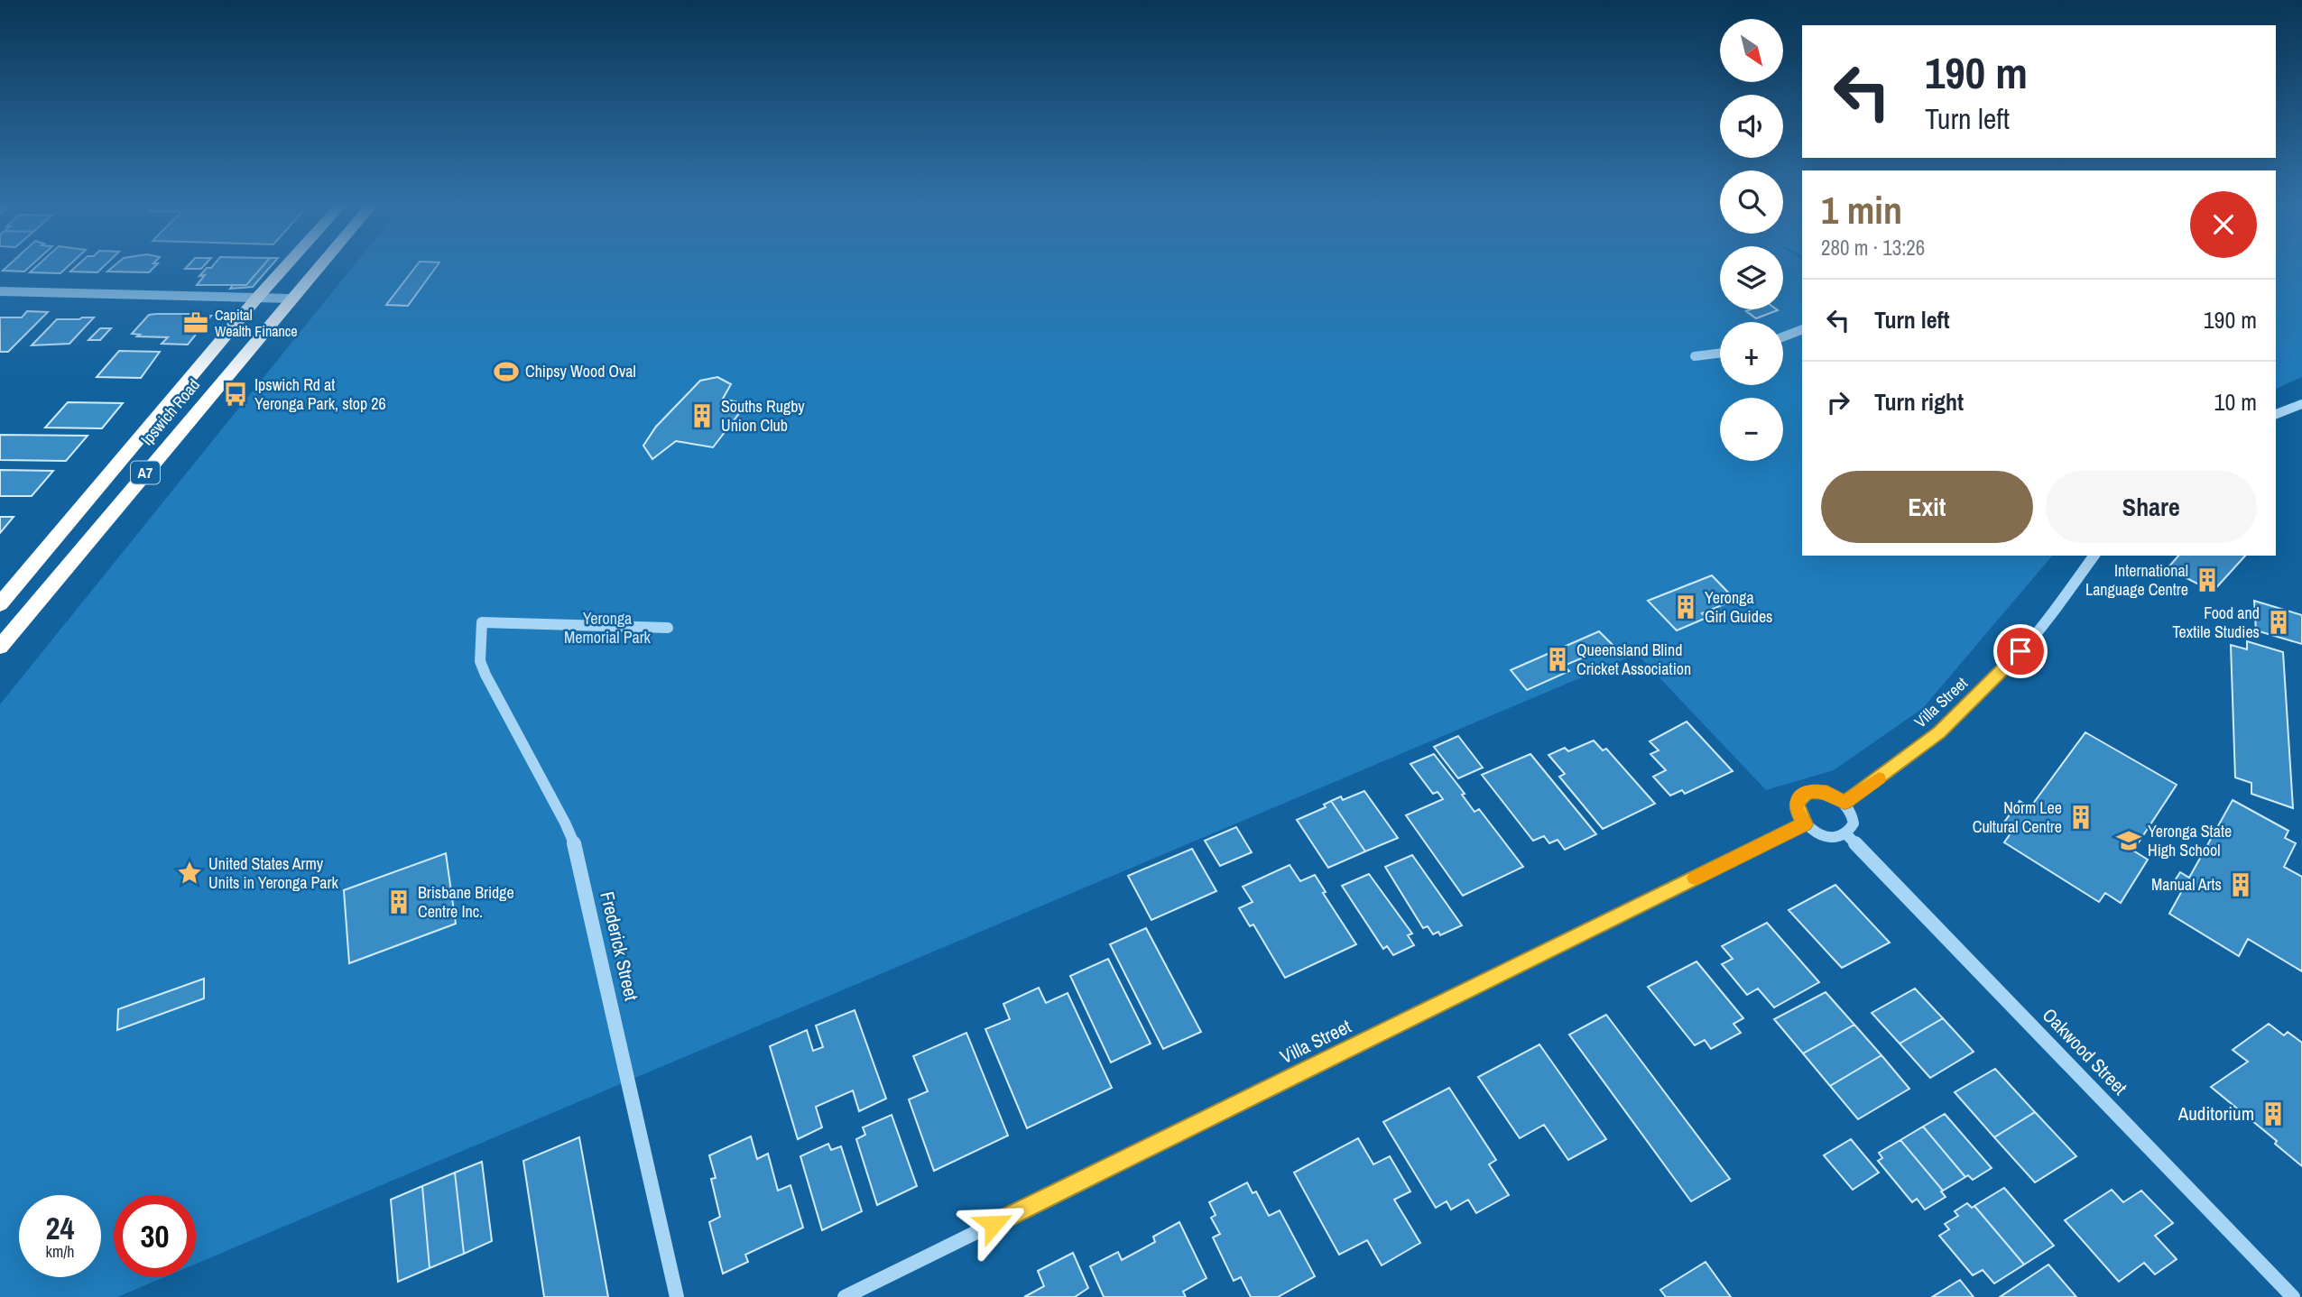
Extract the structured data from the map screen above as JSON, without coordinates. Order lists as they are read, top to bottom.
{
  "streets": {
    "highway": ["Ipswich Road", "A7"],
    "street": ["Villa Street", "Frederick Street", "Oakwood Street"]
  },
  "crossings": [
    ["Villa Street", "Oakwood Street"]
  ],
  "parks": ["Yeronga Memorial Park"],
  "places": {
    "office": ["Capital Wealth Finance"],
    "sports": ["Chipsy Wood Oval"],
    "bus stop": ["Ipswich Rd at Yeronga Park, stop 26"],
    "building": [
      "Souths Rugby Union Club",
      "International Language Centre",
      "Yeronga Girl Guides",
      "Food and Textile Studies",
      "Queensland Blind Cricket Association",
      "Norm Lee Cultural Centre",
      "Manual Arts",
      "Brisbane Bridge Centre Inc.",
      "Auditorium"
    ],
    "school or university": ["Yeronga State High School"],
    "place": ["United States Army Units in Yeronga Park"]
  },
  "north": "bottom right",
  "page": {
    "map_buttons": ["+", "−"],
    "turn": ["190 m", "Turn left"],
    "heading": ["1 min", "280 m · 13:26"],
    "list": [
      {
        "name": "Turn left",
        "value": "190 m"
      },
      {
        "name": "Turn right",
        "value": "10 m"
      }
    ],
    "buttons": ["Exit", "Share"],
    "speed": "24 km/h",
    "limit": "30"
  }
}
